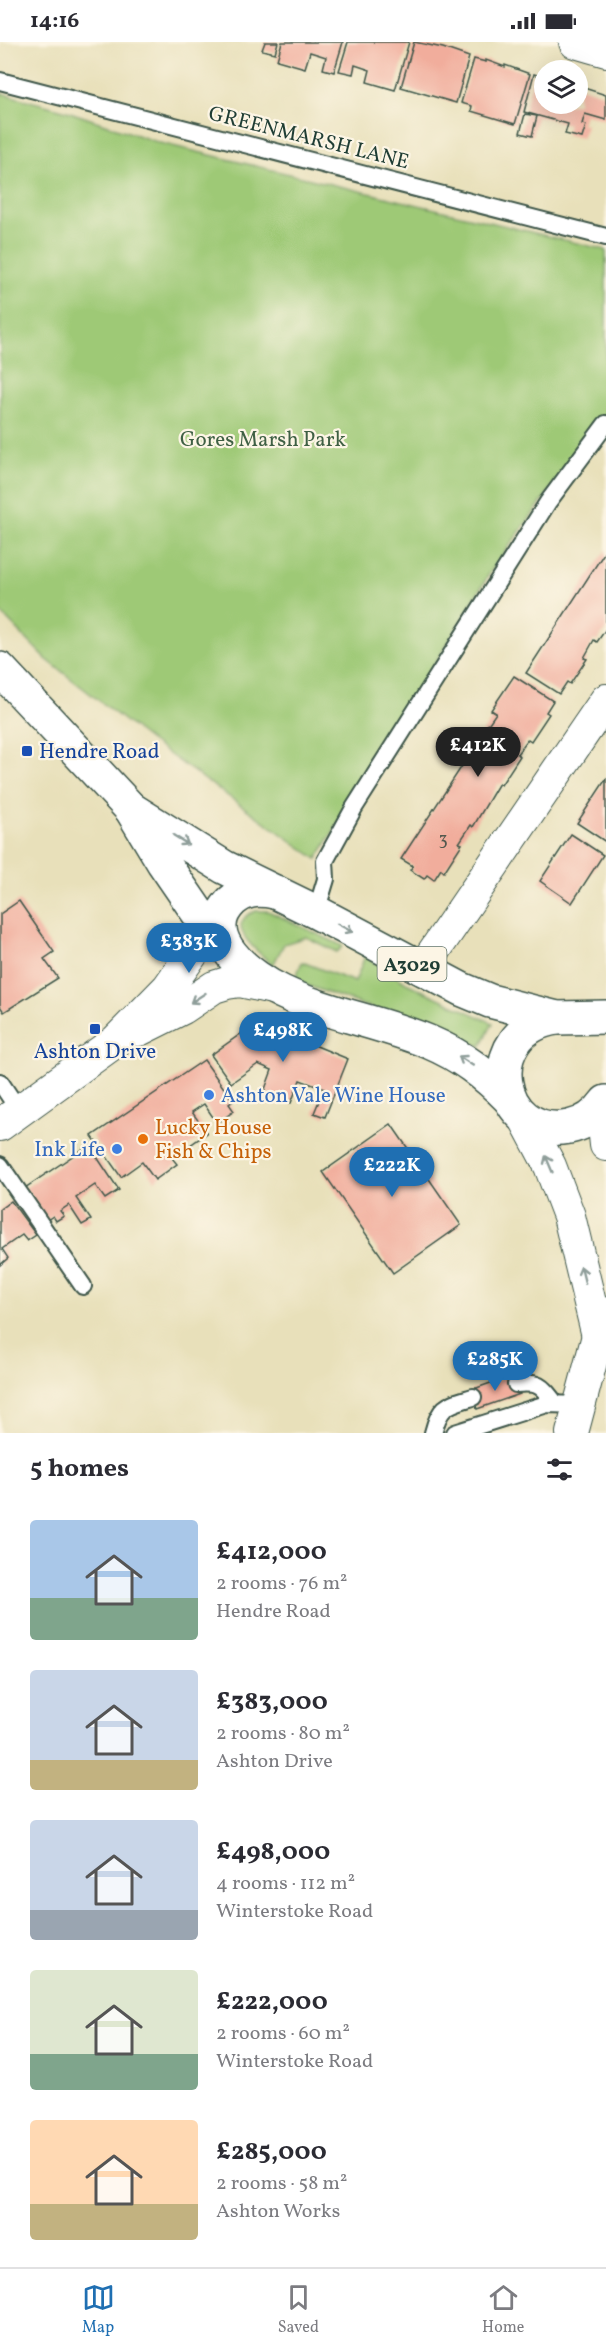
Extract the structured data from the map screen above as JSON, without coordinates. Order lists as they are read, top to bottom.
{
  "streets": {
    "highway": ["A3029"],
    "lane": ["GREENMARSH LANE"]
  },
  "parks": ["Gores Marsh Park"],
  "places": {
    "transit": ["Hendre Road", "Ashton Drive"],
    "other": ["Ashton Vale Wine House", "Lucky House Fish & Chips", "Ink Life"]
  },
  "house_numbers": ["3"],
  "page": {
    "status": "14:16",
    "price": [
      "£412K",
      "£383K",
      "£498K",
      "£222K",
      "£285K"
    ],
    "heading": "5 homes",
    "list": [
      {
        "name": "£412,000",
        "note": "2 rooms · 76 m² · Hendre Road"
      },
      {
        "name": "£383,000",
        "note": "2 rooms · 80 m² · Ashton Drive"
      },
      {
        "name": "£498,000",
        "note": "4 rooms · 112 m² · Winterstoke Road"
      },
      {
        "name": "£222,000",
        "note": "2 rooms · 60 m² · Winterstoke Road"
      },
      {
        "name": "£285,000",
        "note": "2 rooms · 58 m² · Ashton Works"
      }
    ],
    "tabs": ["Map", "Saved", "Home"]
  }
}
